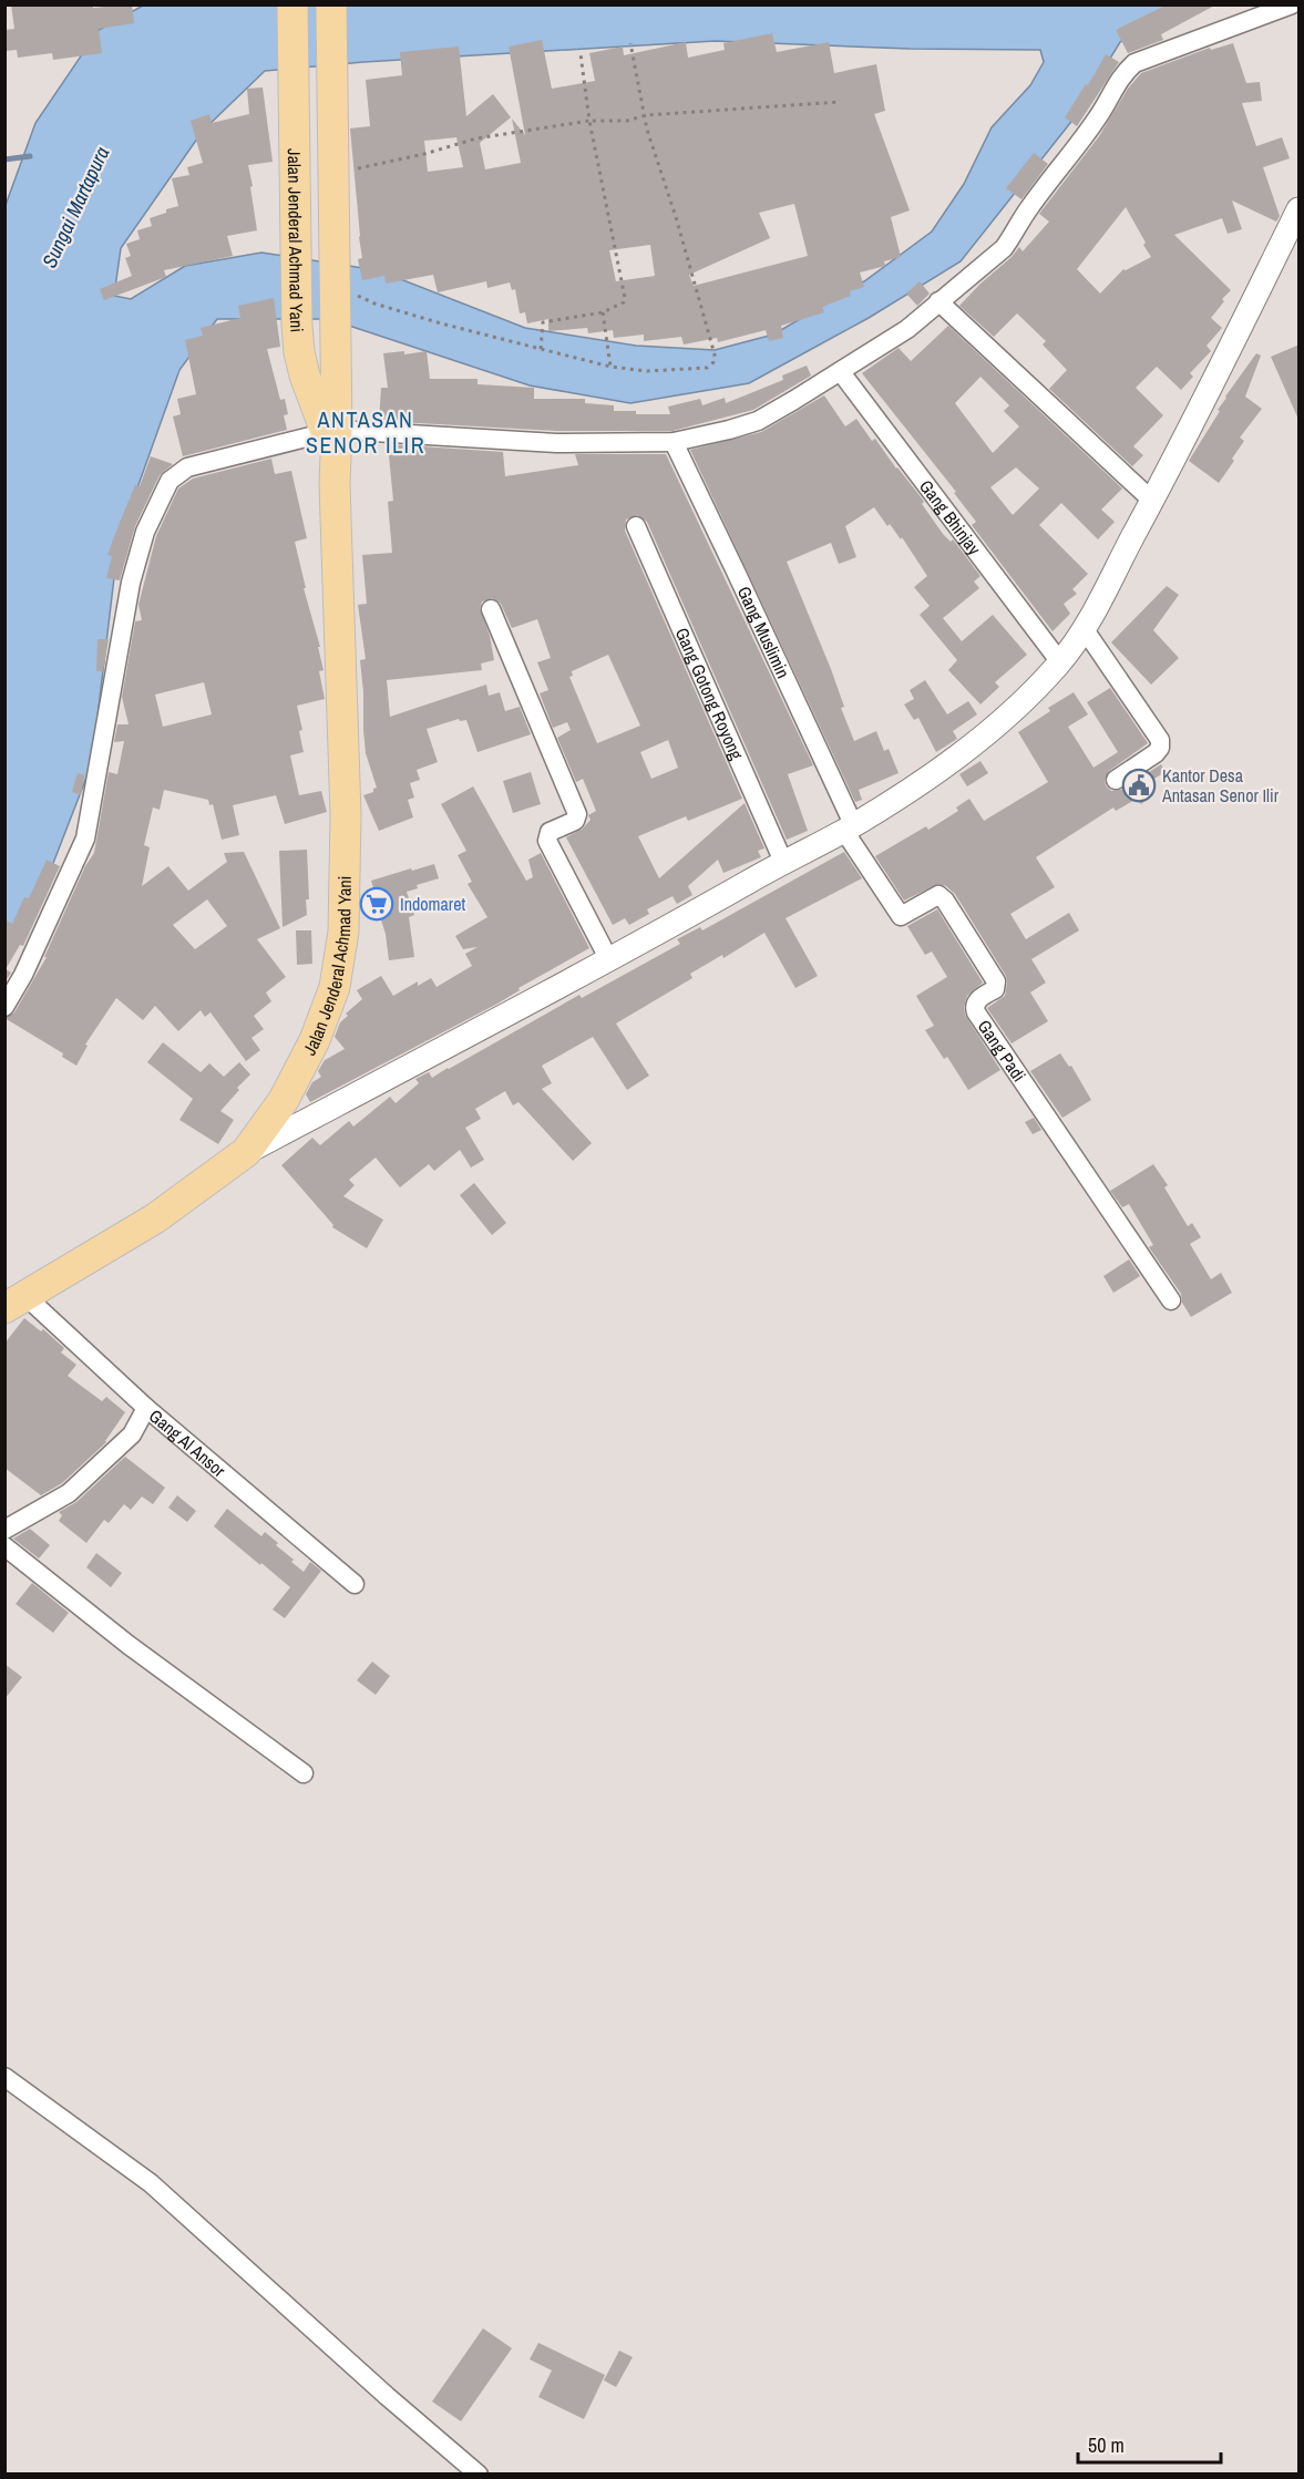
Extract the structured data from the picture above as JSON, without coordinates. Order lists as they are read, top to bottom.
{
  "streets": {
    "highway": ["Jalan Jenderal Achmad Yani"],
    "street": [
      "Gang Bhinjay",
      "Gang Muslimin",
      "Gang Gotong Royong",
      "Gang Padi",
      "Gang Al Ansor"
    ]
  },
  "crossings": [
    ["Jalan Jenderal Achmad Yani", "Gang Al Ansor"],
    ["Gang Muslimin", "Gang Padi"]
  ],
  "districts": ["ANTASAN SENOR ILIR"],
  "water": ["Sungai Martapura"],
  "places": {
    "public building": ["Kantor Desa Antasan Senor Ilir"],
    "supermarket": ["Indomaret"]
  },
  "scale_bar": "50 m"
}
